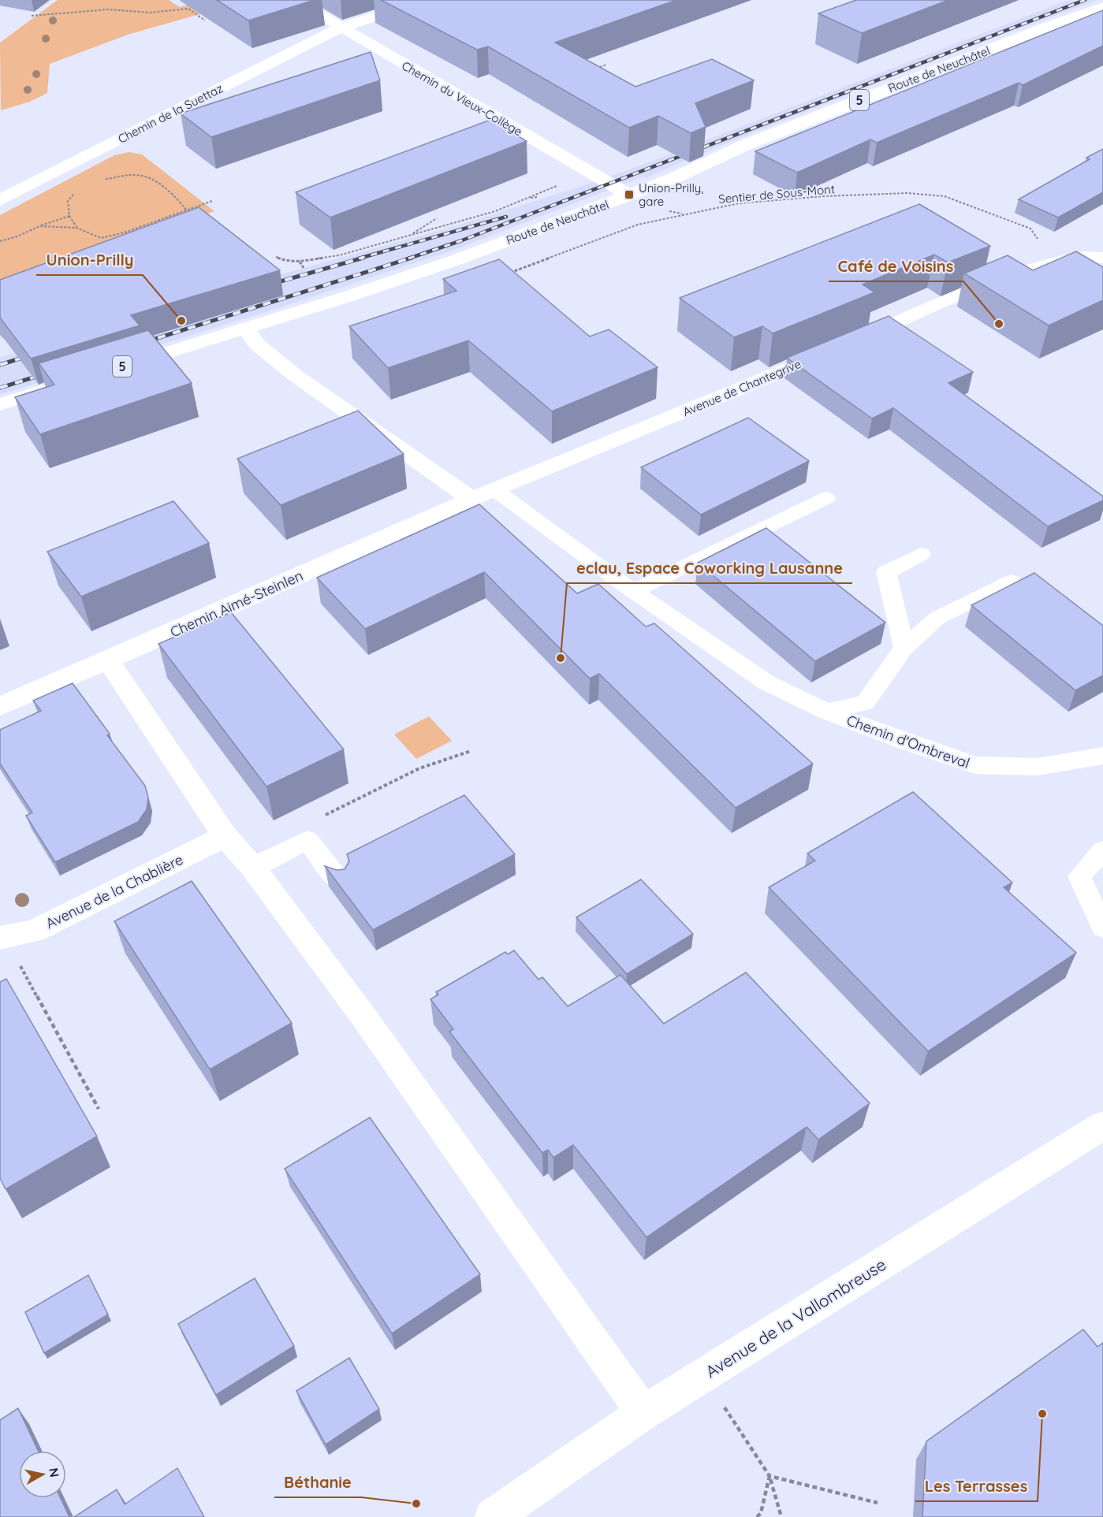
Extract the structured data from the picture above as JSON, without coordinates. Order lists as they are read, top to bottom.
{
  "streets": {
    "street": [
      "Route de Neuchâtel",
      "Chemin du Vieux-Collège",
      "5",
      "Chemin de la Suettaz",
      "Avenue de Chantegrive",
      "Chemin Aimé-Steinlen",
      "Avenue de la Chablière",
      "Avenue de la Vallombreuse"
    ],
    "lane": ["Chemin d'Ombreval"],
    "path": ["Sentier de Sous-Mont"]
  },
  "crossings": [
    ["Route de Neuchâtel", "Chemin du Vieux-Collège"],
    ["Route de Neuchâtel", "Sentier de Sous-Mont"],
    ["Chemin du Vieux-Collège", "Chemin de la Suettaz"],
    ["Avenue de Chantegrive", "Chemin Aimé-Steinlen"],
    ["Avenue de Chantegrive", "Chemin d'Ombreval"]
  ],
  "places": {
    "transit": ["Union-Prilly, gare"],
    "other": [
      "Union-Prilly",
      "Café de Voisins",
      "eclau, Espace Coworking Lausanne",
      "Les Terrasses",
      "Béthanie"
    ]
  },
  "north": "right"
}
